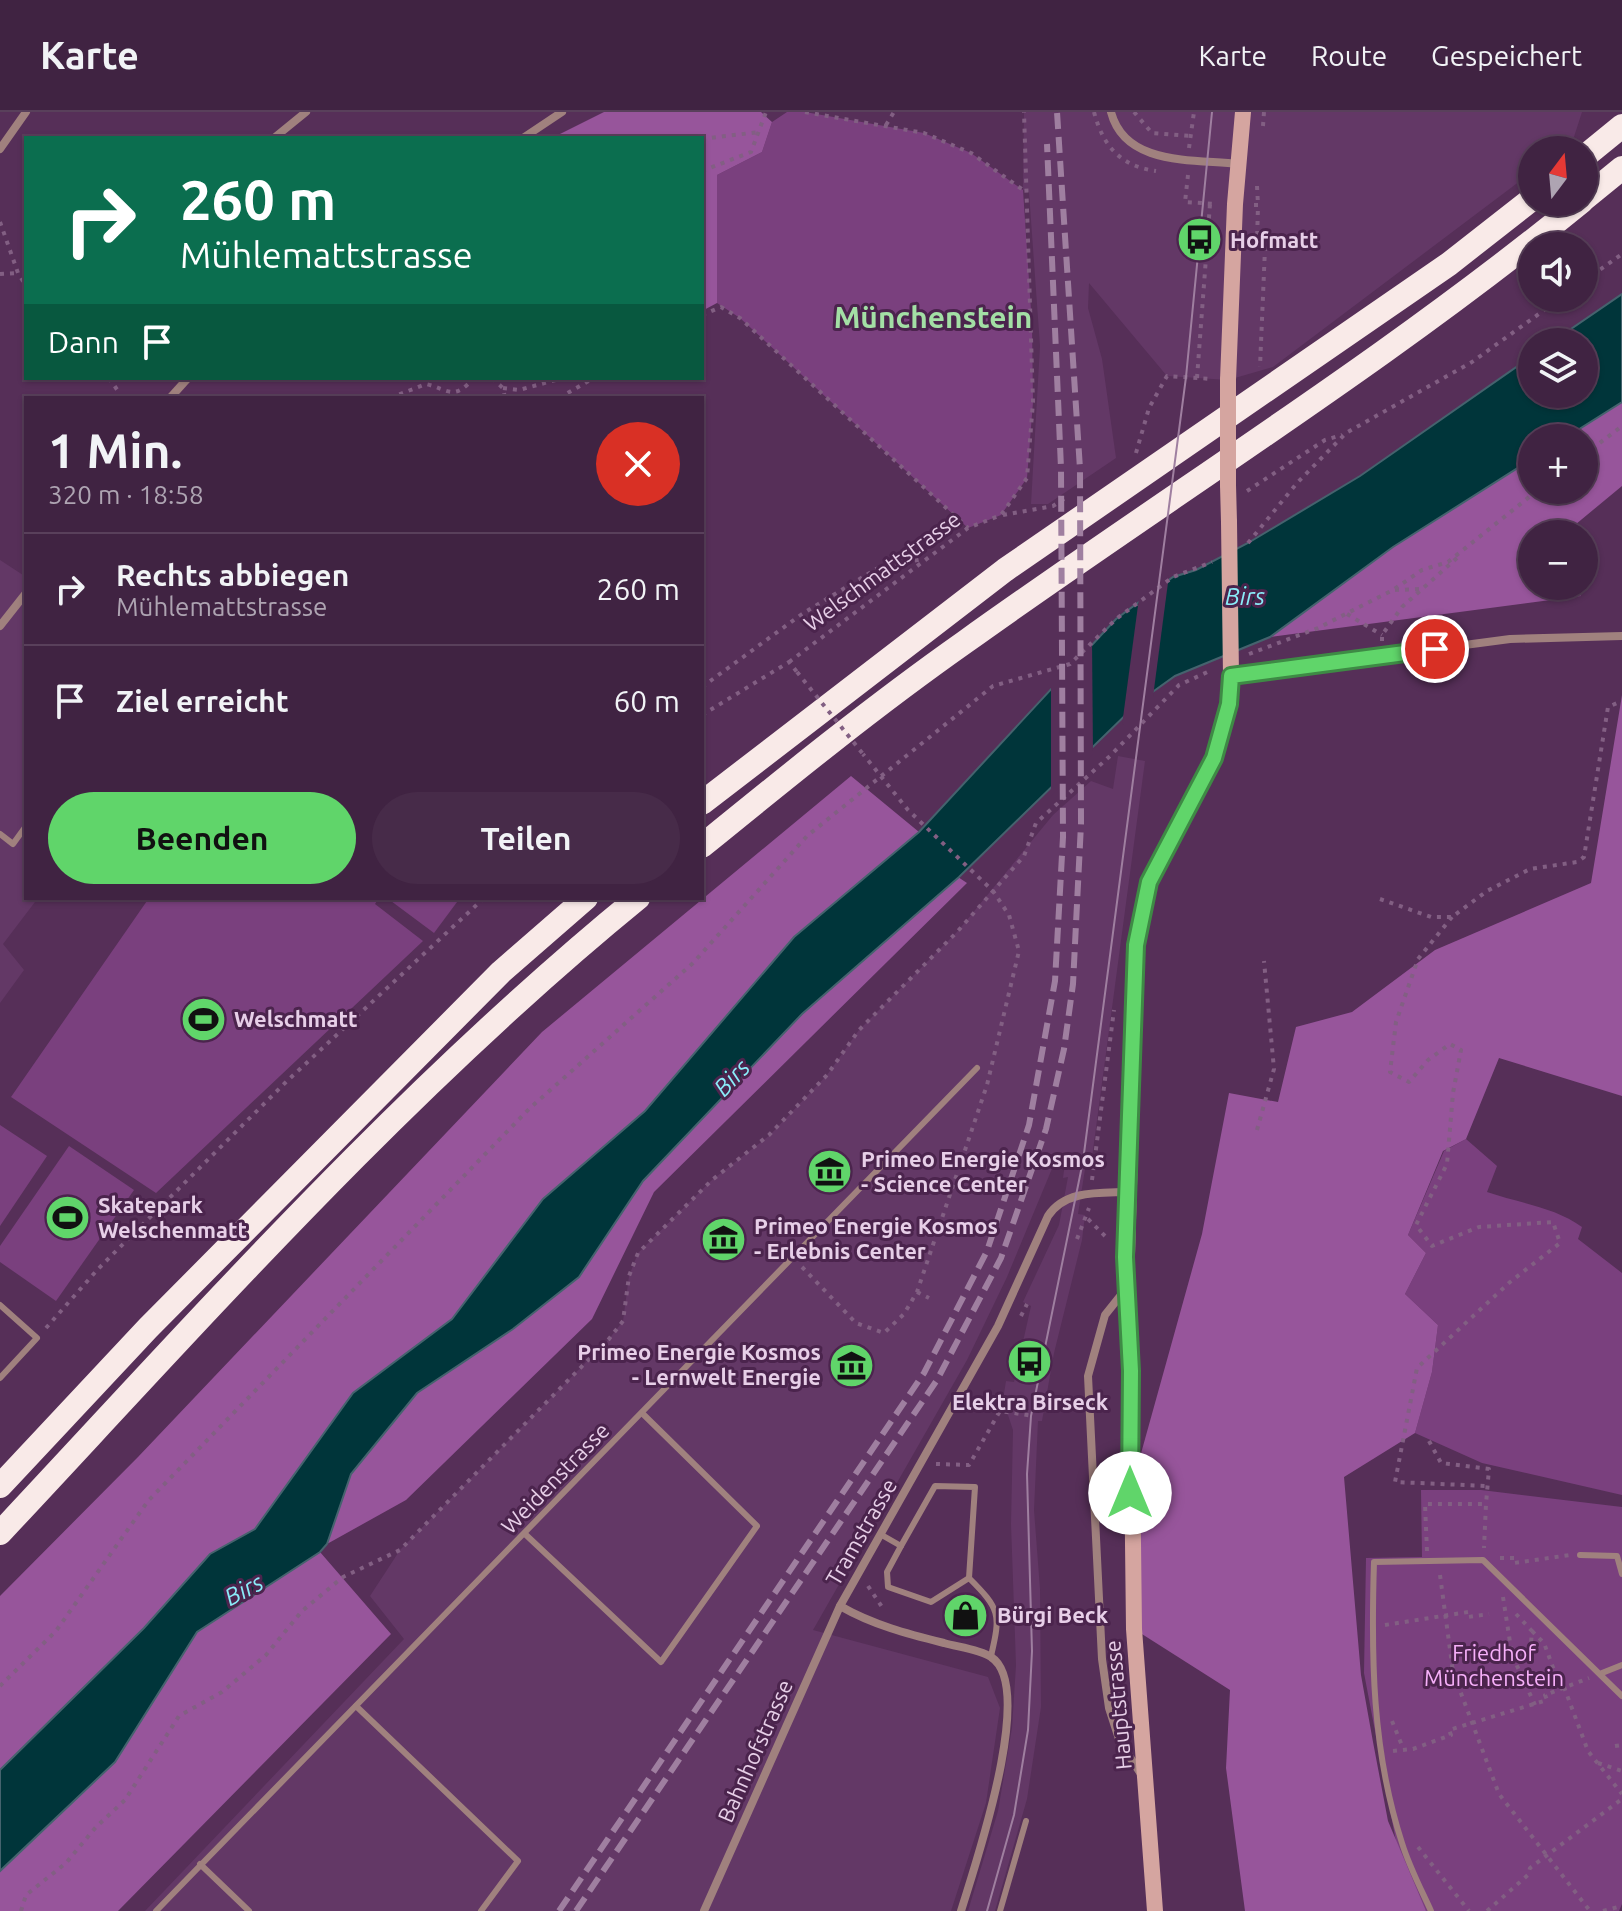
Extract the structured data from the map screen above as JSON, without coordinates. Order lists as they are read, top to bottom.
{
  "streets": {
    "main road": ["Hauptstrasse"],
    "street": ["Tramstrasse", "Bahnhofstrasse"],
    "lane": ["Weidenstrasse"],
    "path": ["Welschmattstrasse"]
  },
  "crossings": [
    ["Tramstrasse", "Hauptstrasse"],
    ["Tramstrasse", "Bahnhofstrasse"]
  ],
  "districts": ["Münchenstein"],
  "water": ["Birs"],
  "parks": ["Friedhof Münchenstein"],
  "places": {
    "bus stop": ["Hofmatt", "Elektra Birseck"],
    "sports": ["Welschmatt", "Skatepark Welschenmatt"],
    "museum": ["Primeo Energie Kosmos - Science Center", "Primeo Energie Kosmos - Erlebnis Center", "Primeo Energie Kosmos - Lernwelt Energie"],
    "shop": ["Bürgi Beck"]
  },
  "north": "top",
  "page": {
    "header": "Karte",
    "nav": ["Karte", "Route", "Gespeichert"],
    "map_buttons": ["+", "−"],
    "turn": ["260 m", "Mühlemattstrasse"],
    "then": "Dann",
    "heading": ["1 Min.", "320 m · 18:58"],
    "list": [
      {
        "name": "Rechts abbiegen",
        "note": "Mühlemattstrasse",
        "value": "260 m"
      },
      {
        "name": "Ziel erreicht",
        "value": "60 m"
      }
    ],
    "buttons": ["Beenden", "Teilen"]
  }
}
